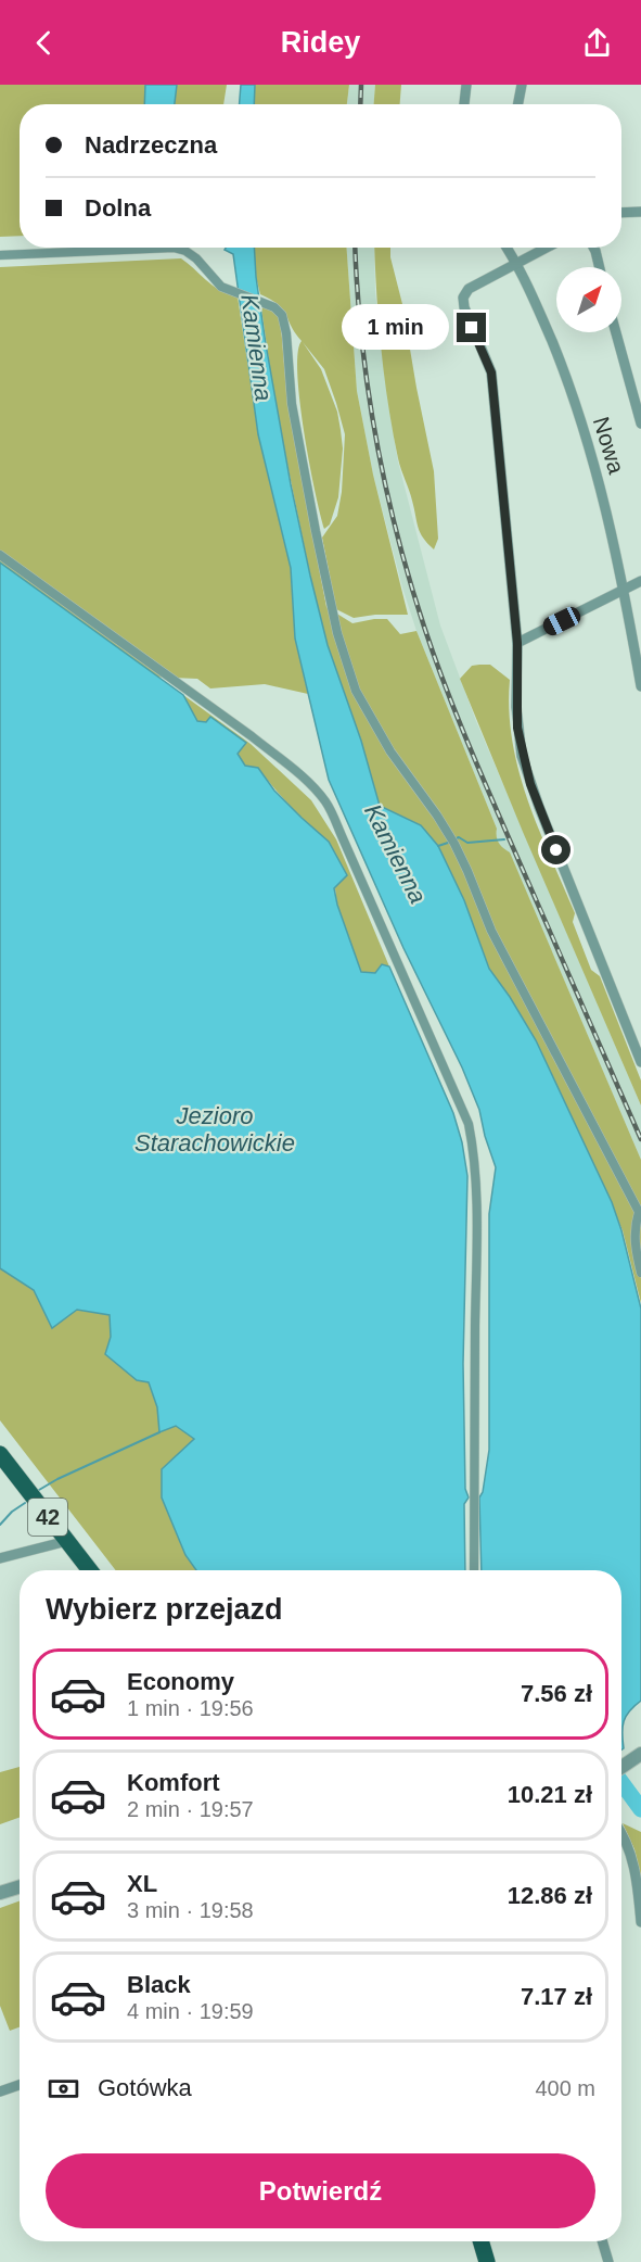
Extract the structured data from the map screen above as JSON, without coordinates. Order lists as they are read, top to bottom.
{
  "streets": {
    "main road": ["42"],
    "street": ["Nowa"]
  },
  "water": ["Kamienna", "Jezioro Starachowickie"],
  "north": "top right",
  "page": {
    "header": "Ridey",
    "banner": ["Nadrzeczna", "Dolna"],
    "bubble": "1 min",
    "heading": "Wybierz przejazd",
    "list": [
      {
        "name": "Economy",
        "note": "1 min · 19:56",
        "value": "7.56 zł"
      },
      {
        "name": "Komfort",
        "note": "2 min · 19:57",
        "value": "10.21 zł"
      },
      {
        "name": "XL",
        "note": "3 min · 19:58",
        "value": "12.86 zł"
      },
      {
        "name": "Black",
        "note": "4 min · 19:59",
        "value": "7.17 zł"
      }
    ],
    "pay": ["Gotówka", "400 m"],
    "buttons": "Potwierdź"
  }
}
